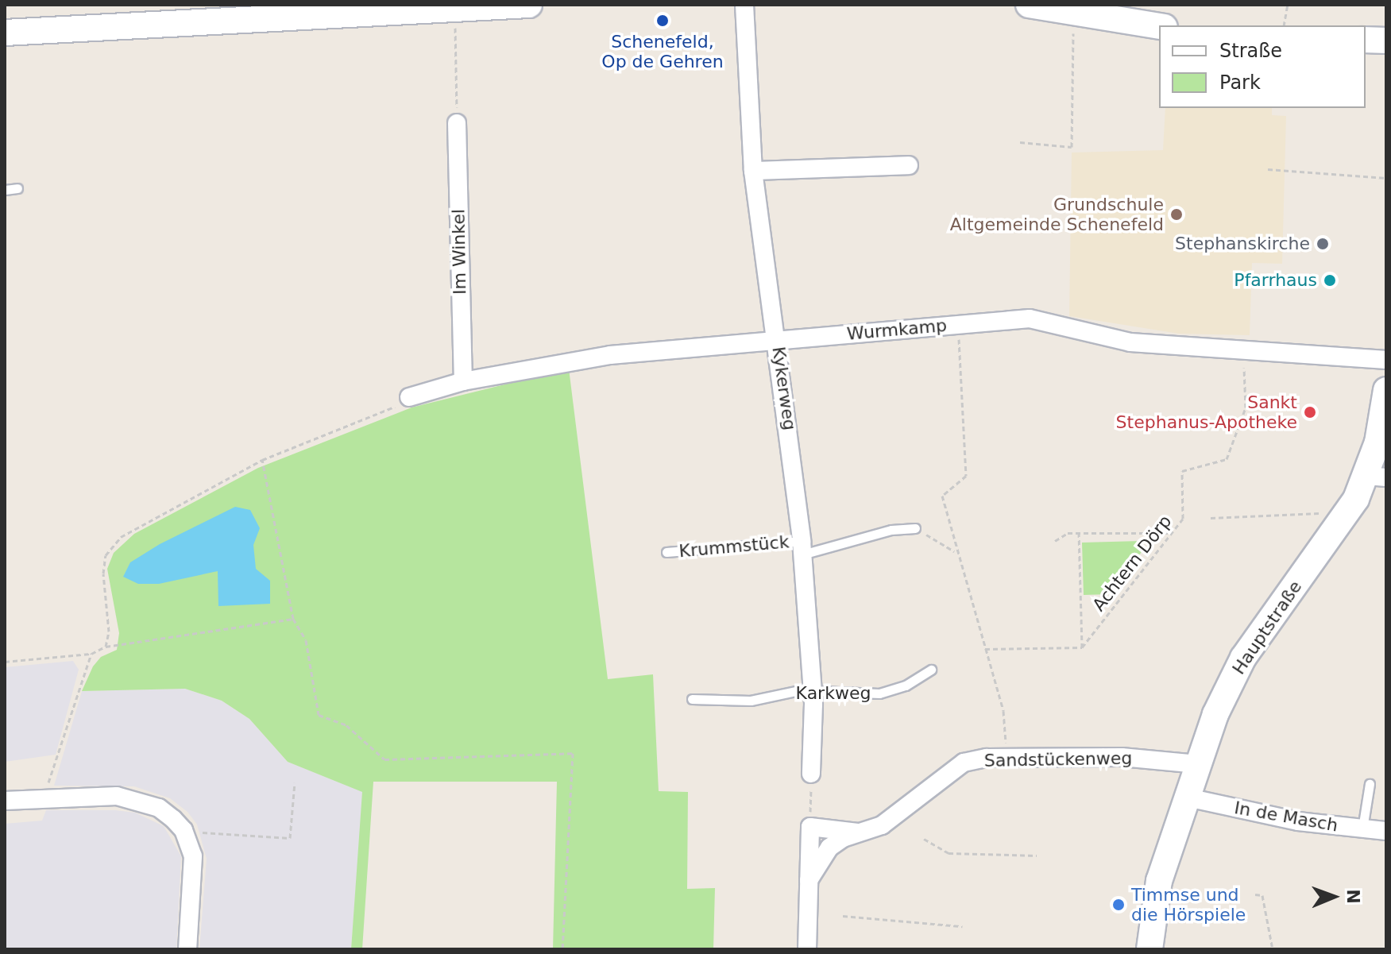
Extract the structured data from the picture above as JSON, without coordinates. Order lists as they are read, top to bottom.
{
  "streets": {
    "main road": ["Hauptstraße"],
    "street": [
      "Im Winkel",
      "Wurmkamp",
      "Kykerweg",
      "Sandstückenweg",
      "In de Masch"
    ],
    "lane": ["Krummstück", "Karkweg"],
    "path": ["Achtern Dörp"]
  },
  "crossings": [
    ["Im Winkel", "Wurmkamp"],
    ["Wurmkamp", "Kykerweg"],
    ["Wurmkamp", "Achtern Dörp"],
    ["Kykerweg", "Krummstück"],
    ["Kykerweg", "Karkweg"],
    ["Hauptstraße", "Sandstückenweg"],
    ["Hauptstraße", "In de Masch"]
  ],
  "places": [
    "Schenefeld, Op de Gehren",
    "Grundschule Altgemeinde Schenefeld",
    "Stephanskirche",
    "Pfarrhaus",
    "Sankt Stephanus-Apotheke",
    "Timmse und die Hörspiele"
  ],
  "legend": ["Straße", "Park"],
  "north": "right"
}
